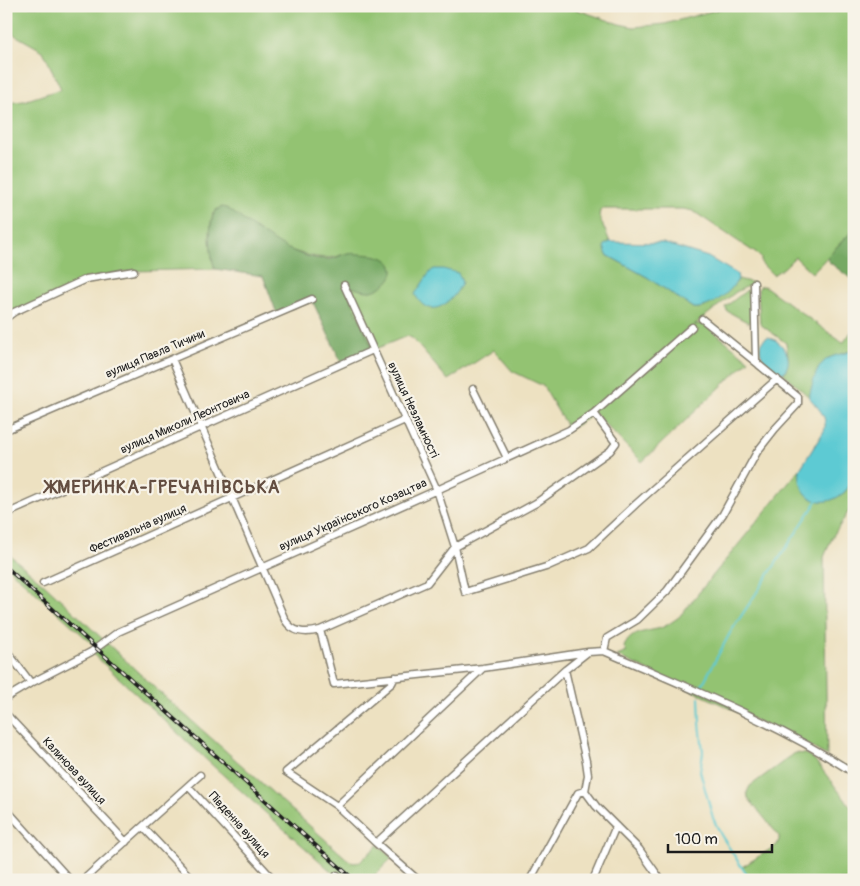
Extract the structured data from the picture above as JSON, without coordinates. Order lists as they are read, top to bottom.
{
  "streets": {
    "street": [
      "вулиця Павла Тичини",
      "вулиця Незламності",
      "вулиця Миколи Леонтовича",
      "вулиця Українського Козацтва",
      "Фестивальна вулиця",
      "Калинова вулиця",
      "Південна вулиця"
    ]
  },
  "crossings": [
    ["вулиця Незламності", "вулиця Миколи Леонтовича"],
    ["вулиця Незламності", "вулиця Українського Козацтва"],
    ["вулиця Незламності", "Фестивальна вулиця"]
  ],
  "districts": ["ЖМЕРИНКА-ГРЕЧАНІВСЬКА"],
  "scale_bar": "100 m"
}
